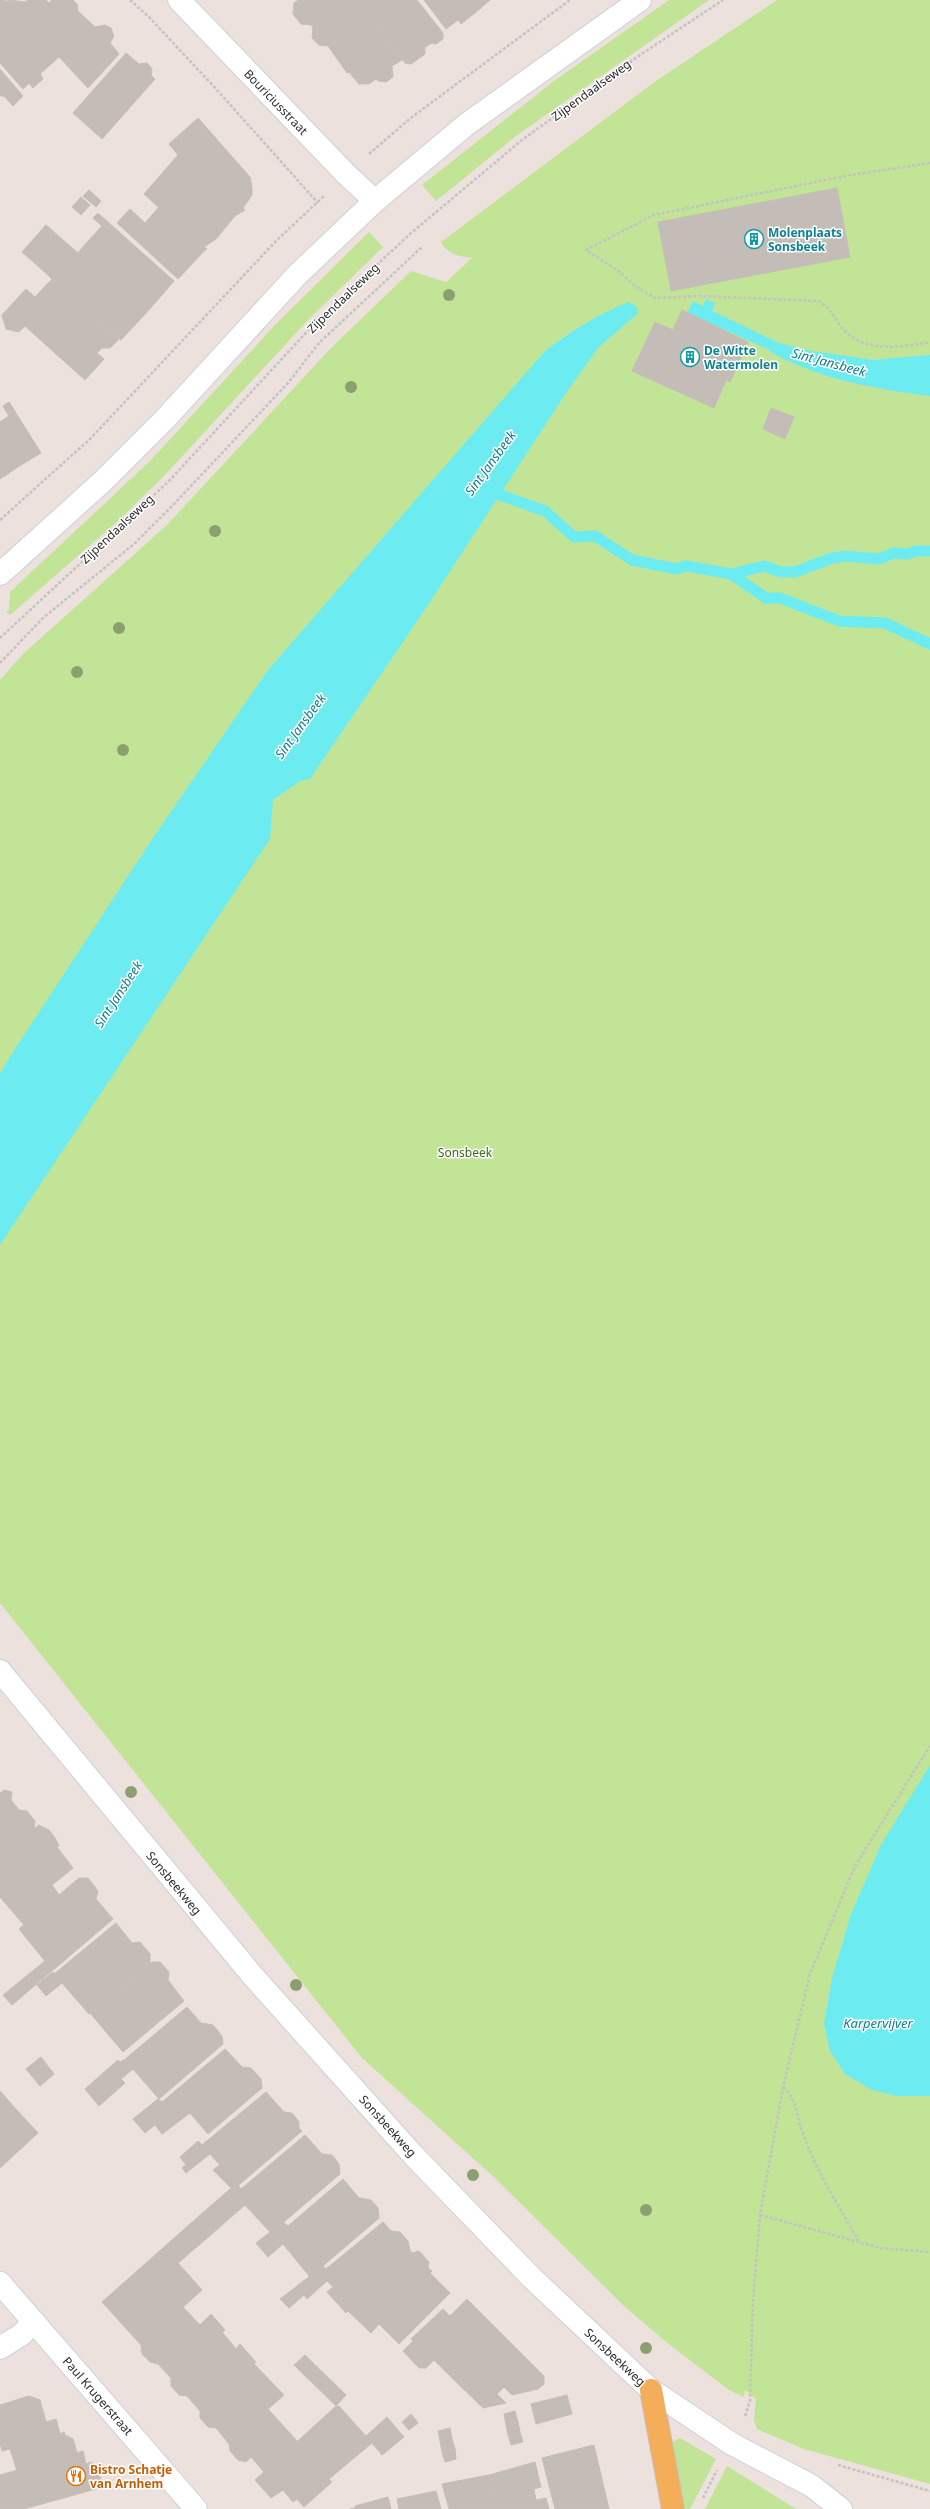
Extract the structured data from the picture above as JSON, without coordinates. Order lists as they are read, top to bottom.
{
  "streets": {
    "main road": ["Bouriciusstraat", "Sonsbeekweg", "Paul Krugerstraat"],
    "path": ["Zijpendaalseweg"]
  },
  "water": ["Sint Jansbeek", "Karpervijver"],
  "parks": ["Sonsbeek"],
  "places": {
    "building": ["Molenplaats Sonsbeek", "De Witte Watermolen"],
    "restaurant": ["Bistro Schatje van Arnhem"]
  }
}
